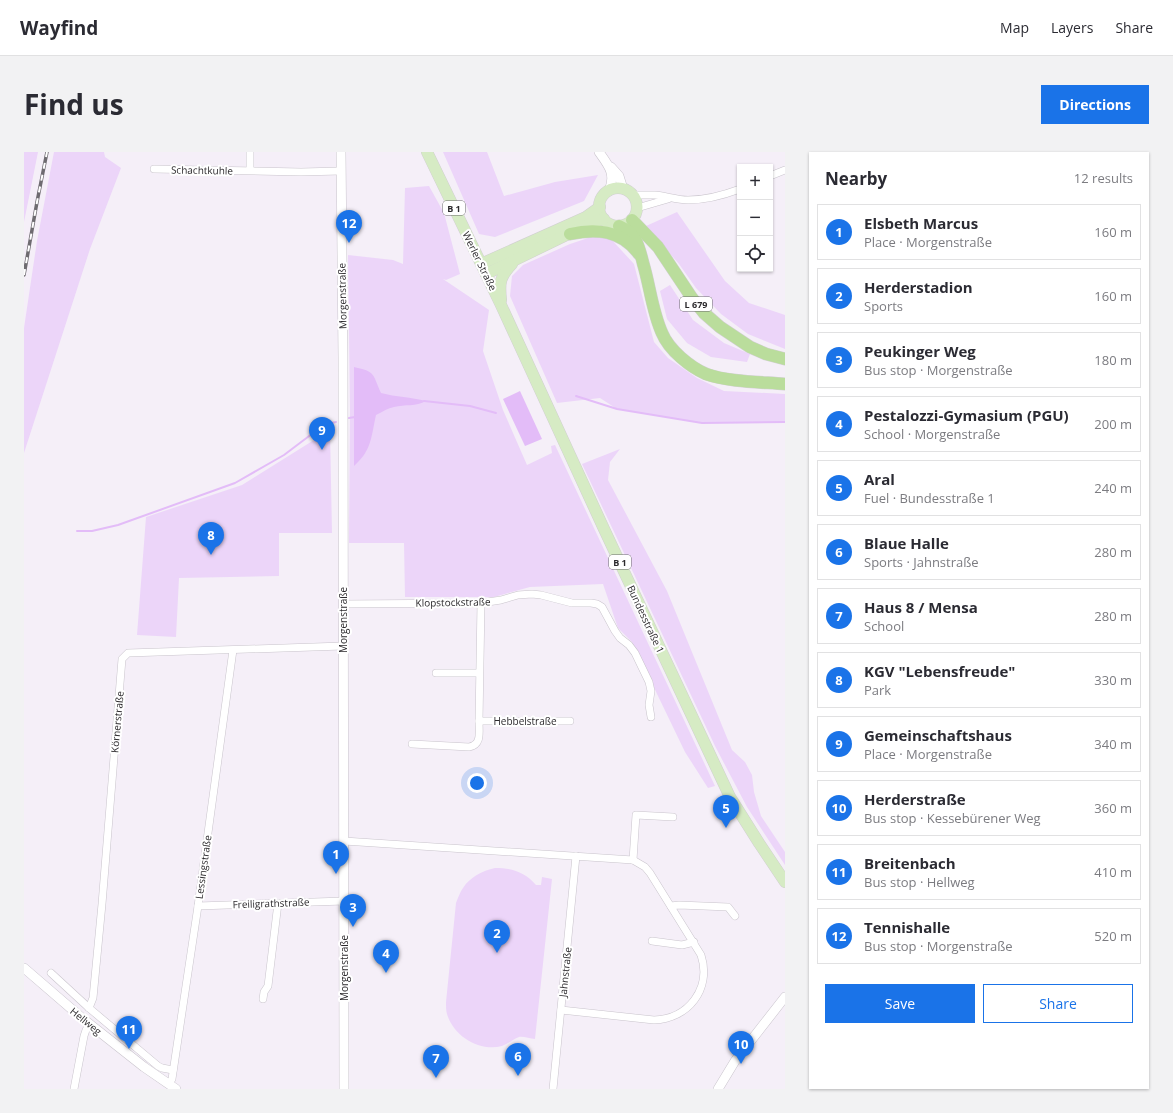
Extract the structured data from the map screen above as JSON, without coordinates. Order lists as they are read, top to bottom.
{
  "streets": {
    "highway": ["L 679"],
    "main road": [
      "B 1",
      "Werler Straße",
      "Morgenstraße",
      "Bundesstraße 1",
      "Hellweg"
    ],
    "street": [
      "Schachtkuhle",
      "Klopstockstraße",
      "Hebbelstraße",
      "Körnerstraße",
      "Lessingstraße",
      "Freiligrathstraße",
      "Jahnstraße"
    ]
  },
  "crossings": [
    ["Schachtkuhle", "Morgenstraße"],
    ["B 1", "Werler Straße"],
    ["B 1", "Bundesstraße 1"],
    ["Werler Straße", "Bundesstraße 1"],
    ["Morgenstraße", "Klopstockstraße"],
    ["Morgenstraße", "Körnerstraße"],
    ["Morgenstraße", "Freiligrathstraße"],
    ["Körnerstraße", "Lessingstraße"],
    ["Körnerstraße", "Hellweg"],
    ["Lessingstraße", "Freiligrathstraße"],
    ["Lessingstraße", "Hellweg"]
  ],
  "page": {
    "header": "Wayfind",
    "nav": ["Map", "Layers", "Share"],
    "title": "Find us",
    "buttons": [
      "Directions",
      ["Save", "Share"]
    ],
    "heading": ["Nearby", "12 results"],
    "map_buttons": ["+", "−"],
    "list": [
      {
        "mark": "1",
        "name": "Elsbeth Marcus",
        "note": "Place · Morgenstraße",
        "value": "160 m"
      },
      {
        "mark": "2",
        "name": "Herderstadion",
        "note": "Sports",
        "value": "160 m"
      },
      {
        "mark": "3",
        "name": "Peukinger Weg",
        "note": "Bus stop · Morgenstraße",
        "value": "180 m"
      },
      {
        "mark": "4",
        "name": "Pestalozzi-Gymasium (PGU)",
        "note": "School · Morgenstraße",
        "value": "200 m"
      },
      {
        "mark": "5",
        "name": "Aral",
        "note": "Fuel · Bundesstraße 1",
        "value": "240 m"
      },
      {
        "mark": "6",
        "name": "Blaue Halle",
        "note": "Sports · Jahnstraße",
        "value": "280 m"
      },
      {
        "mark": "7",
        "name": "Haus 8 / Mensa",
        "note": "School",
        "value": "280 m"
      },
      {
        "mark": "8",
        "name": "KGV \"Lebensfreude\"",
        "note": "Park",
        "value": "330 m"
      },
      {
        "mark": "9",
        "name": "Gemeinschaftshaus",
        "note": "Place · Morgenstraße",
        "value": "340 m"
      },
      {
        "mark": "10",
        "name": "Herderstraße",
        "note": "Bus stop · Kessebürener Weg",
        "value": "360 m"
      },
      {
        "mark": "11",
        "name": "Breitenbach",
        "note": "Bus stop · Hellweg",
        "value": "410 m"
      },
      {
        "mark": "12",
        "name": "Tennishalle",
        "note": "Bus stop · Morgenstraße",
        "value": "520 m"
      }
    ],
    "pins": [
      "12",
      "9",
      "8",
      "5",
      "1",
      "3",
      "2",
      "4",
      "11",
      "10",
      "6",
      "7"
    ]
  }
}
